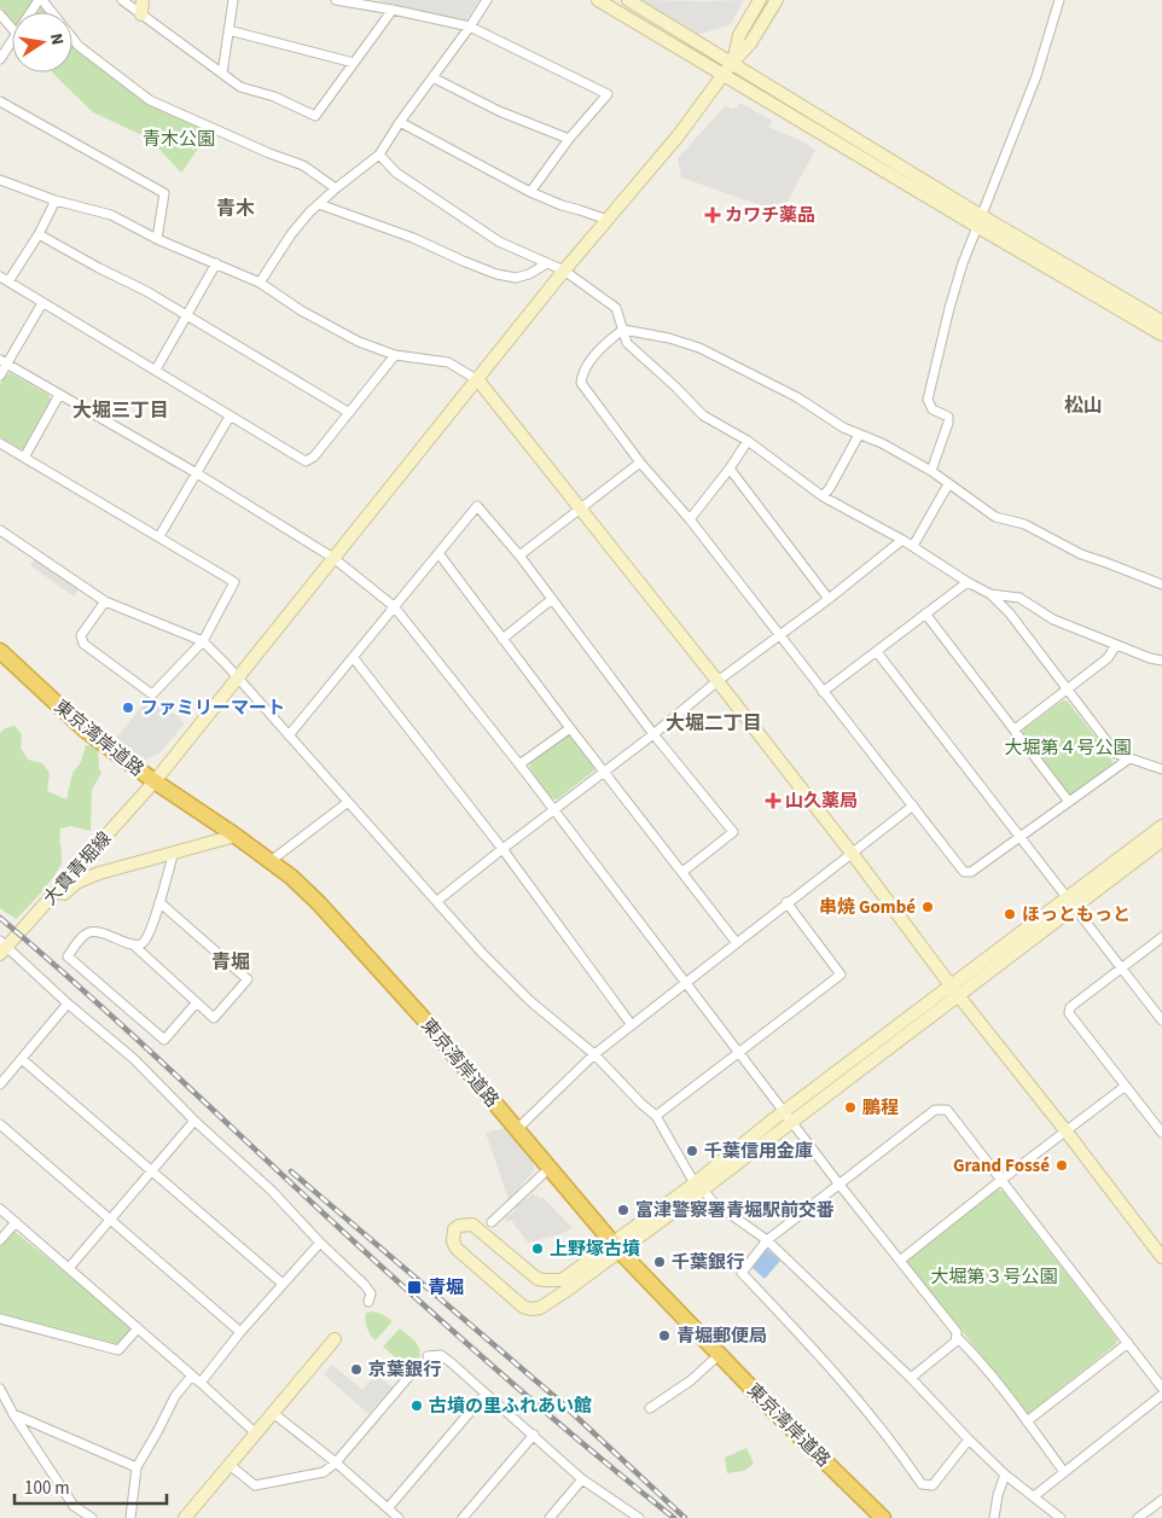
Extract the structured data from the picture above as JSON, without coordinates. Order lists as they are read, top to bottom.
{
  "streets": {
    "highway": ["東京湾岸道路"],
    "street": ["大貫青堀線"]
  },
  "crossings": [
    ["東京湾岸道路", "大貫青堀線"]
  ],
  "districts": [
    "青木",
    "松山",
    "大堀三丁目",
    "大堀二丁目",
    "青堀"
  ],
  "parks": ["青木公園", "大堀第４号公園", "大堀第３号公園"],
  "places": {
    "health": ["カワチ薬品", "山久薬局"],
    "other": [
      "ファミリーマート",
      "串焼 Gombé",
      "ほっともっと",
      "鵬程",
      "千葉信用金庫",
      "Grand Fossé",
      "富津警察署青堀駅前交番",
      "上野塚古墳",
      "千葉銀行",
      "青堀郵便局",
      "京葉銀行",
      "古墳の里ふれあい館"
    ],
    "transit": ["青堀"]
  },
  "scale_bar": "100 m",
  "north": "right"
}
